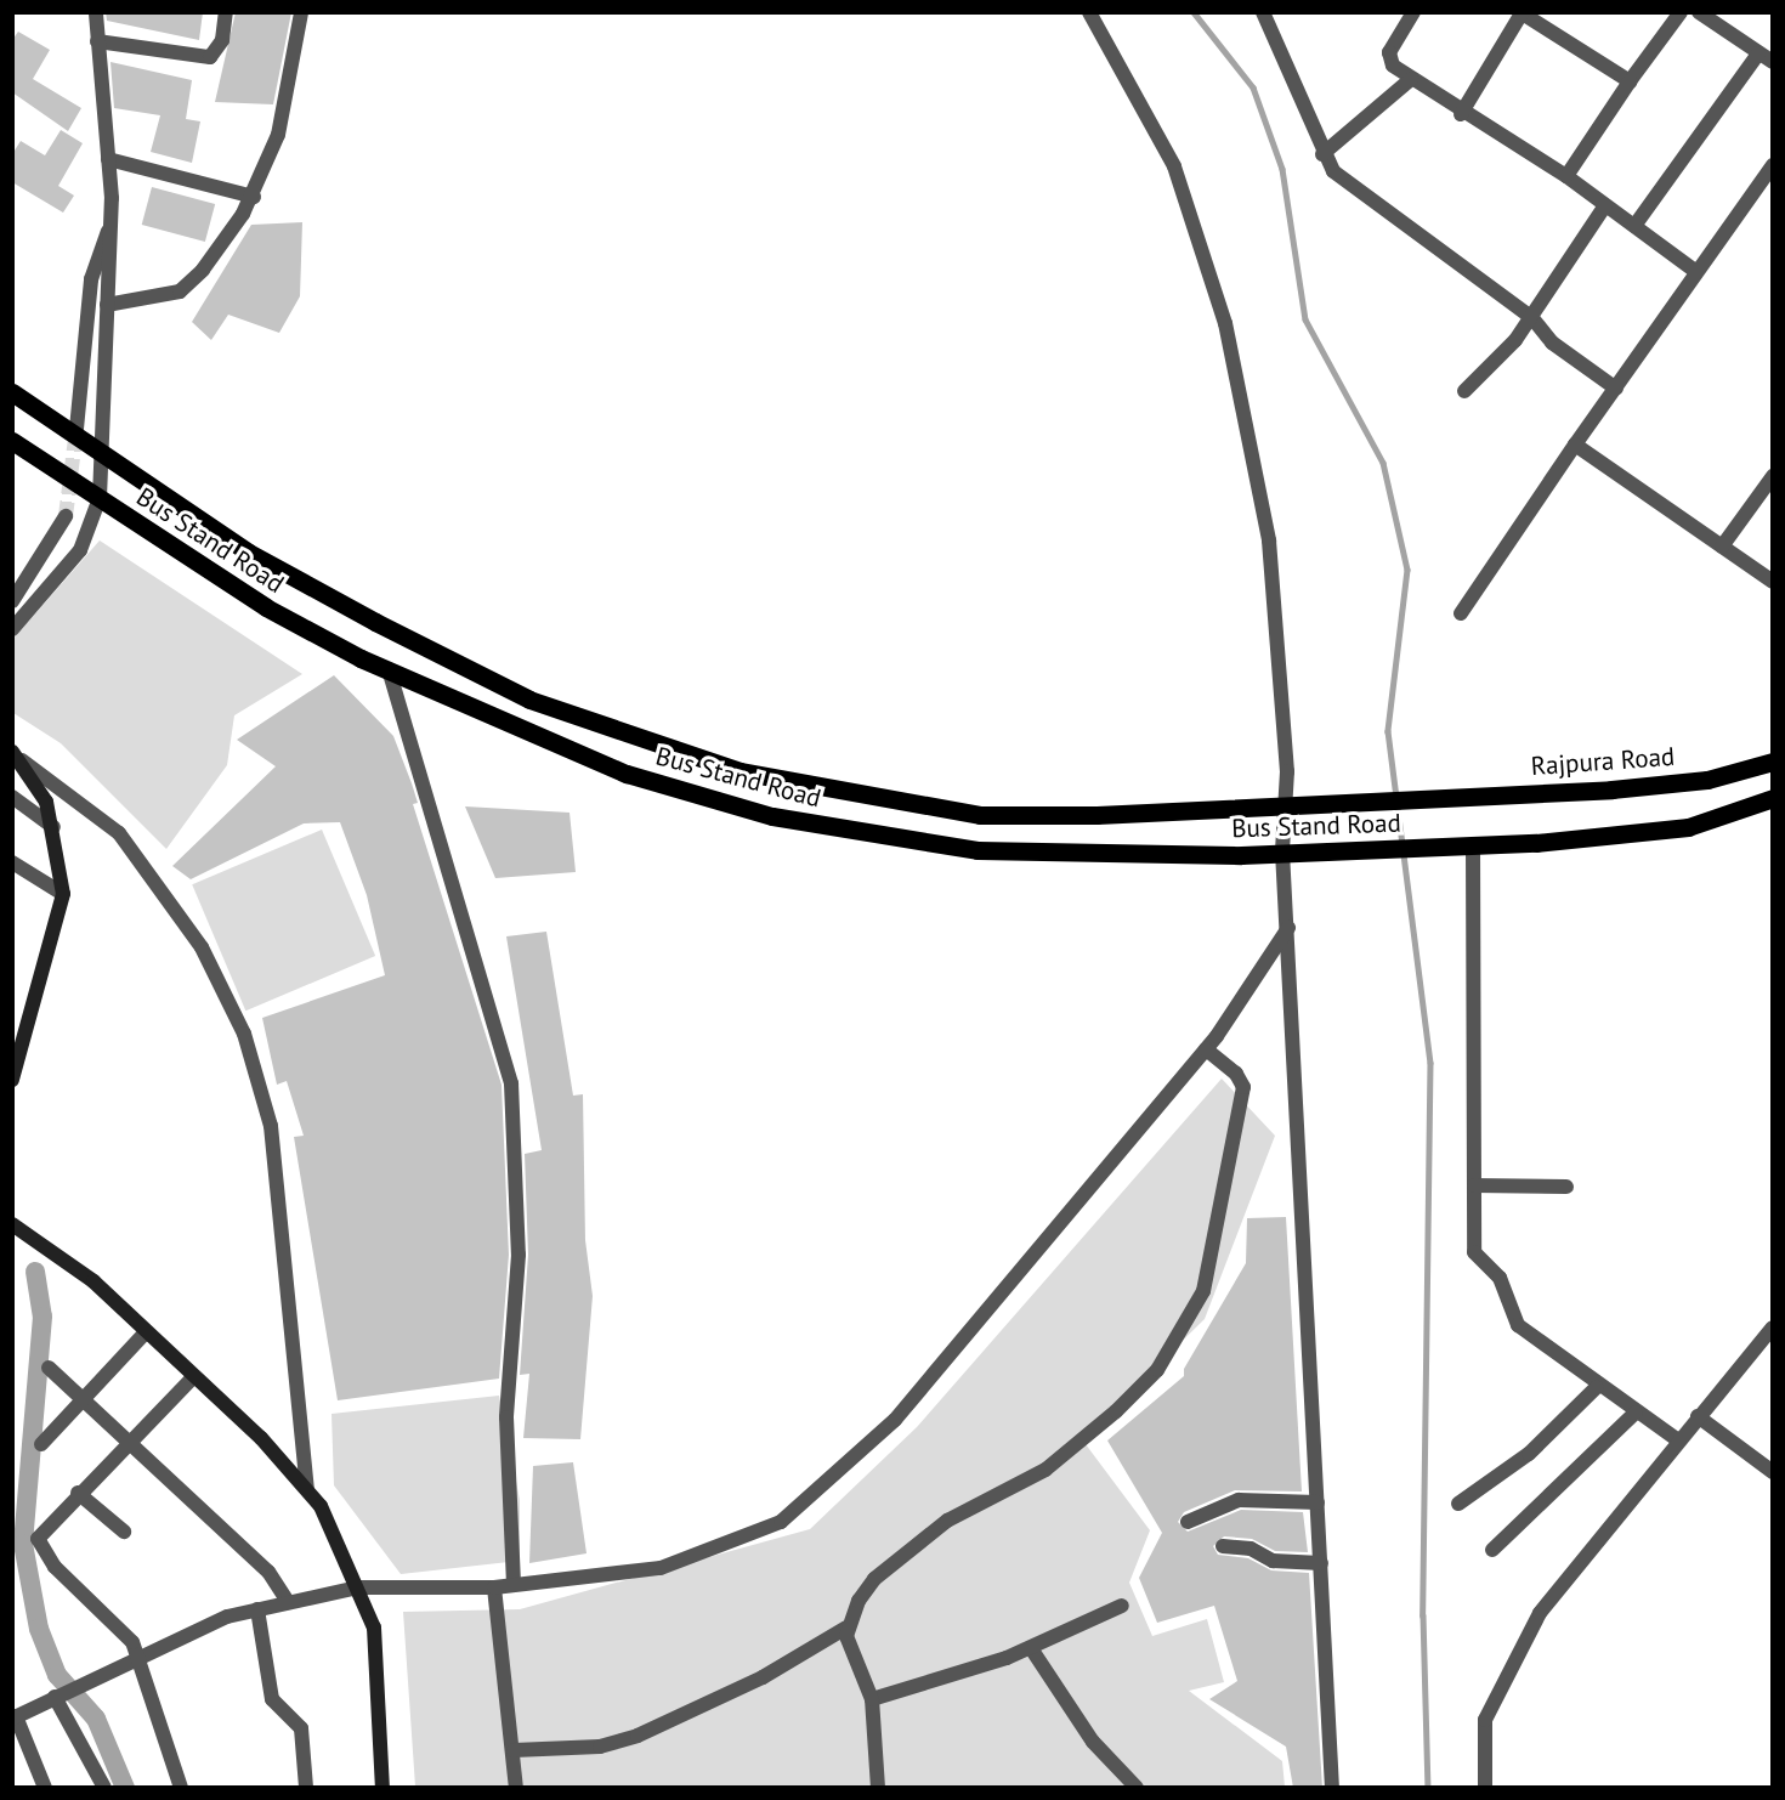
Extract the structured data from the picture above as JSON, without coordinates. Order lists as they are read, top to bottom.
{
  "streets": {
    "main road": ["Bus Stand Road", "Rajpura Road"]
  },
  "crossings": [
    ["Bus Stand Road", "Rajpura Road"]
  ]
}
